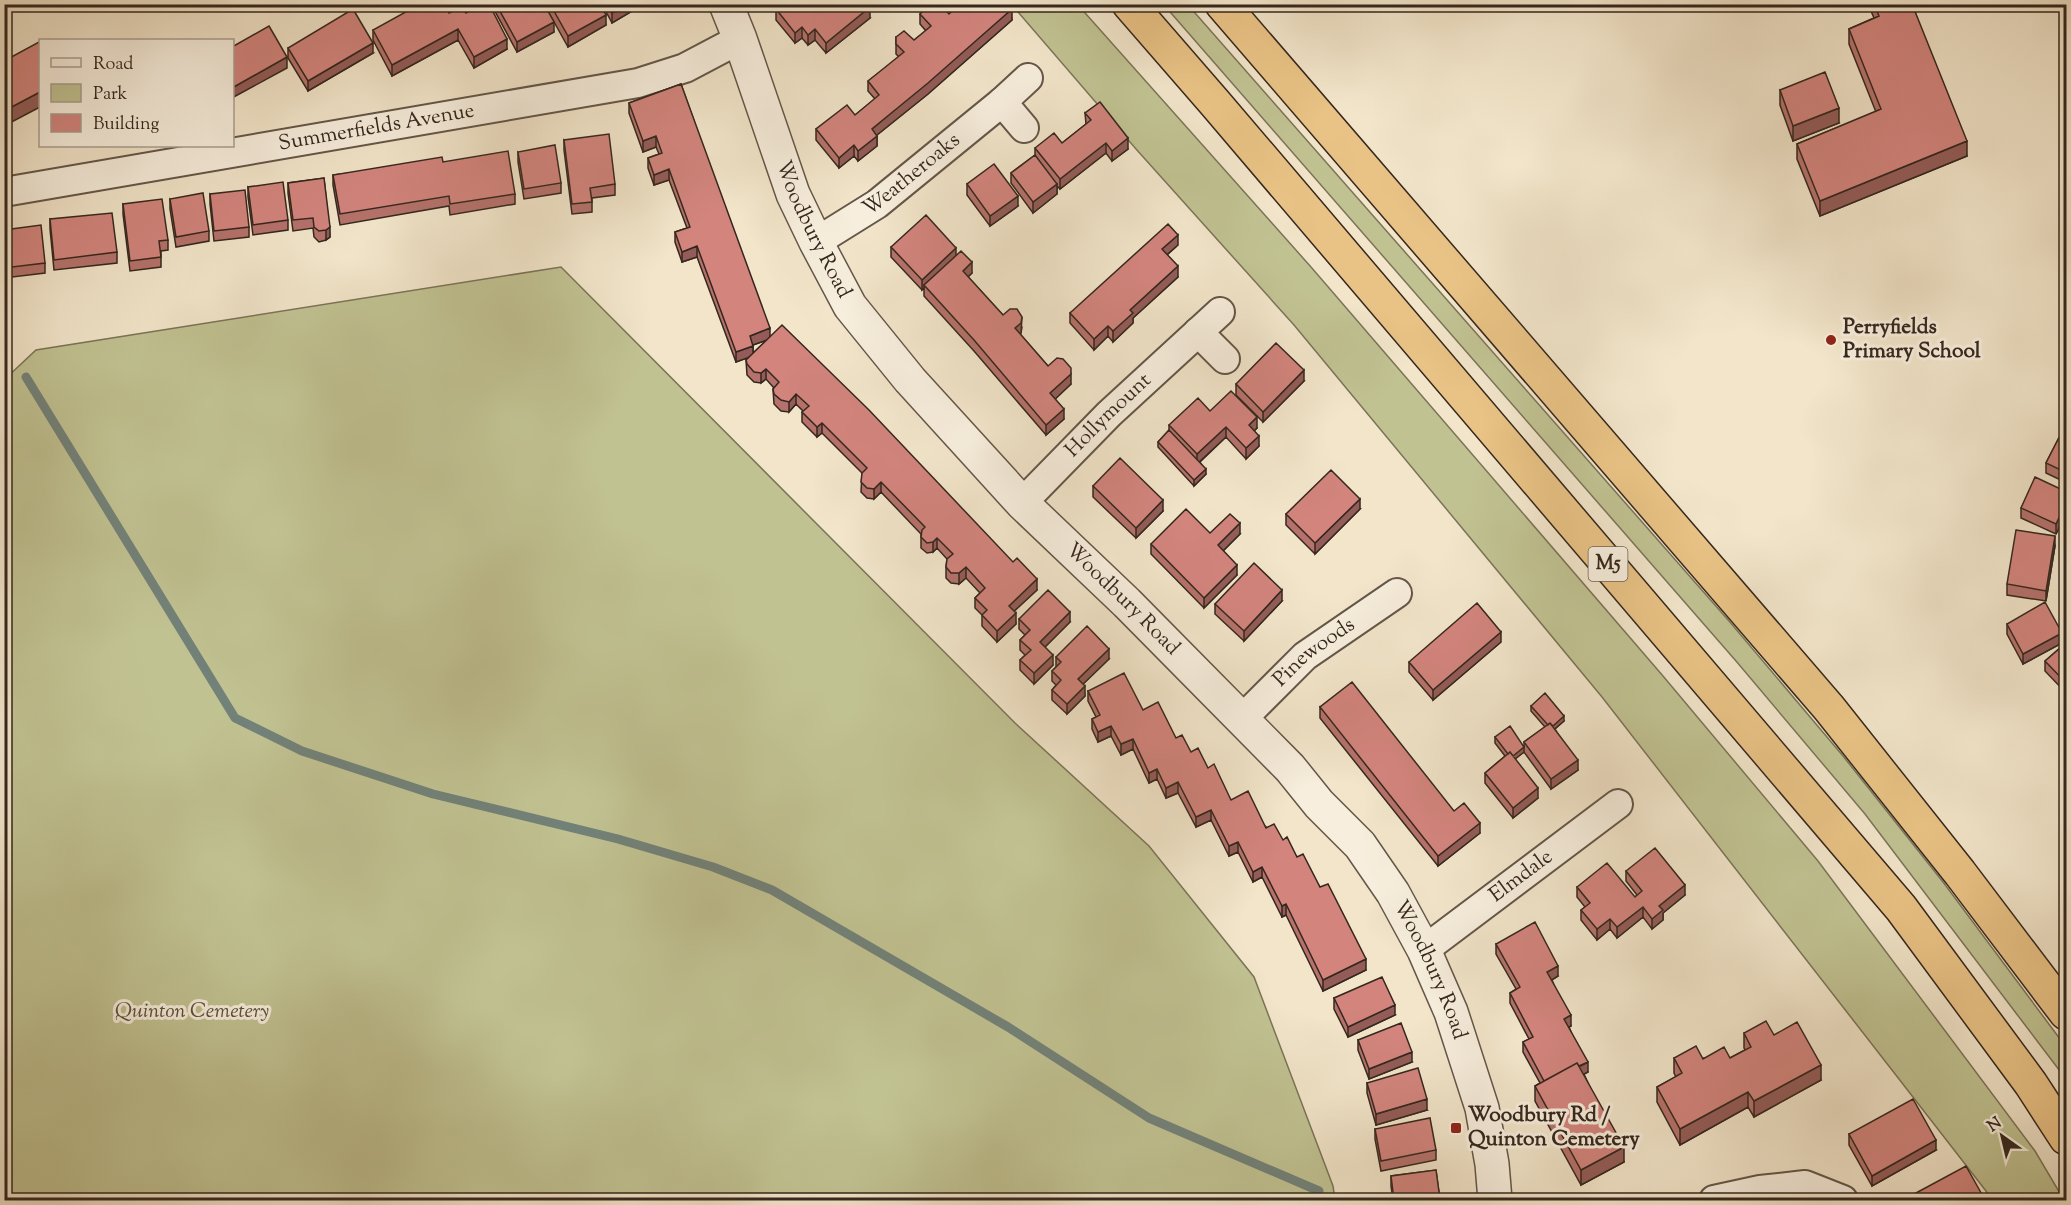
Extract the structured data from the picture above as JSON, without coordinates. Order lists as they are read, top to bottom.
{
  "streets": {
    "highway": ["M5"],
    "street": [
      "Summerfields Avenue",
      "Weatheroaks",
      "Woodbury Road",
      "Hollymount",
      "Pinewoods",
      "Elmdale"
    ]
  },
  "crossings": [
    ["Summerfields Avenue", "Woodbury Road"],
    ["Weatheroaks", "Woodbury Road"],
    ["Woodbury Road", "Hollymount"],
    ["Woodbury Road", "Pinewoods"],
    ["Woodbury Road", "Elmdale"]
  ],
  "parks": ["Quinton Cemetery"],
  "places": {
    "other": ["Perryfields Primary School"],
    "transit": ["Woodbury Rd / Quinton Cemetery"]
  },
  "legend": ["Road", "Park", "Building"],
  "north": "top left"
}
